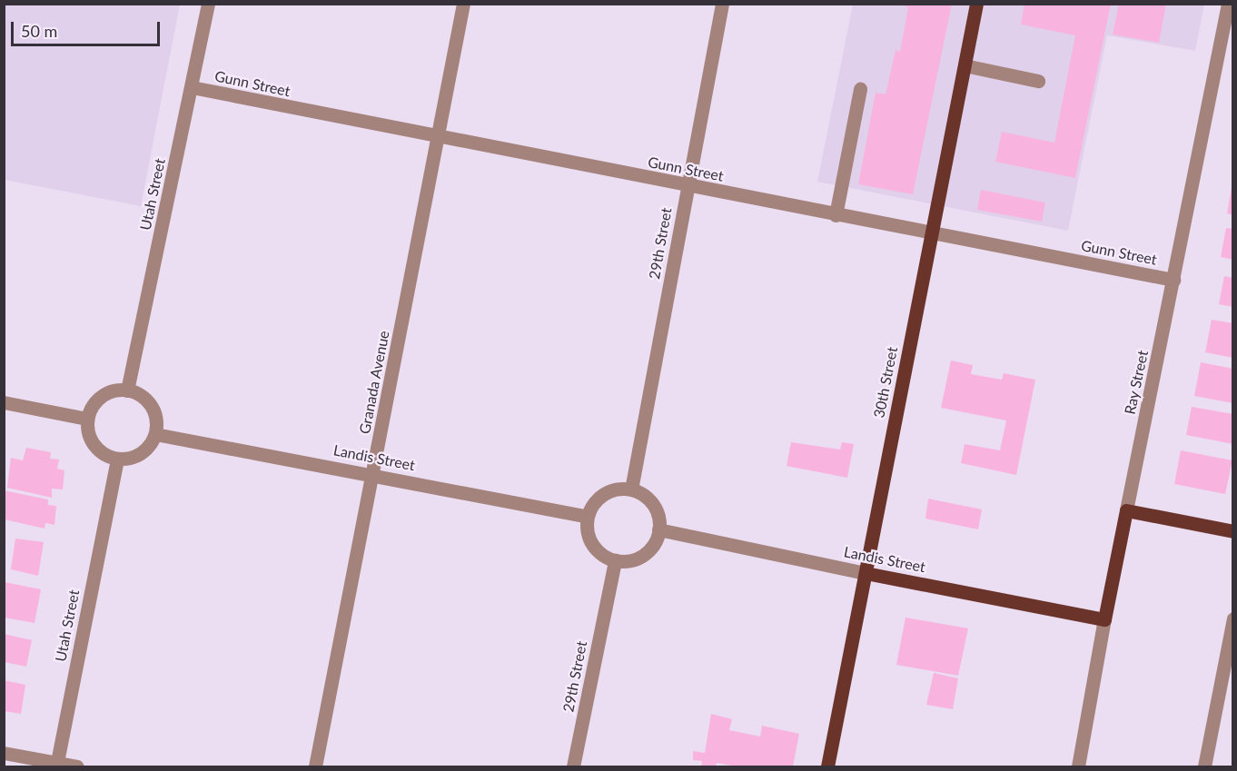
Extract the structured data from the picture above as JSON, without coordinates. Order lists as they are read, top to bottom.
{
  "streets": {
    "main road": ["30th Street", "Ray Street", "Landis Street"],
    "street": [
      "Gunn Street",
      "Utah Street",
      "29th Street",
      "Granada Avenue"
    ]
  },
  "crossings": [
    ["Gunn Street", "Utah Street"],
    ["Gunn Street", "29th Street"],
    ["Gunn Street", "Granada Avenue"],
    ["Gunn Street", "30th Street"],
    ["Gunn Street", "Ray Street"],
    ["Utah Street", "Landis Street"],
    ["29th Street", "Landis Street"],
    ["Granada Avenue", "Landis Street"],
    ["30th Street", "Landis Street"],
    ["Ray Street", "Landis Street"]
  ],
  "scale_bar": "50 m"
}
